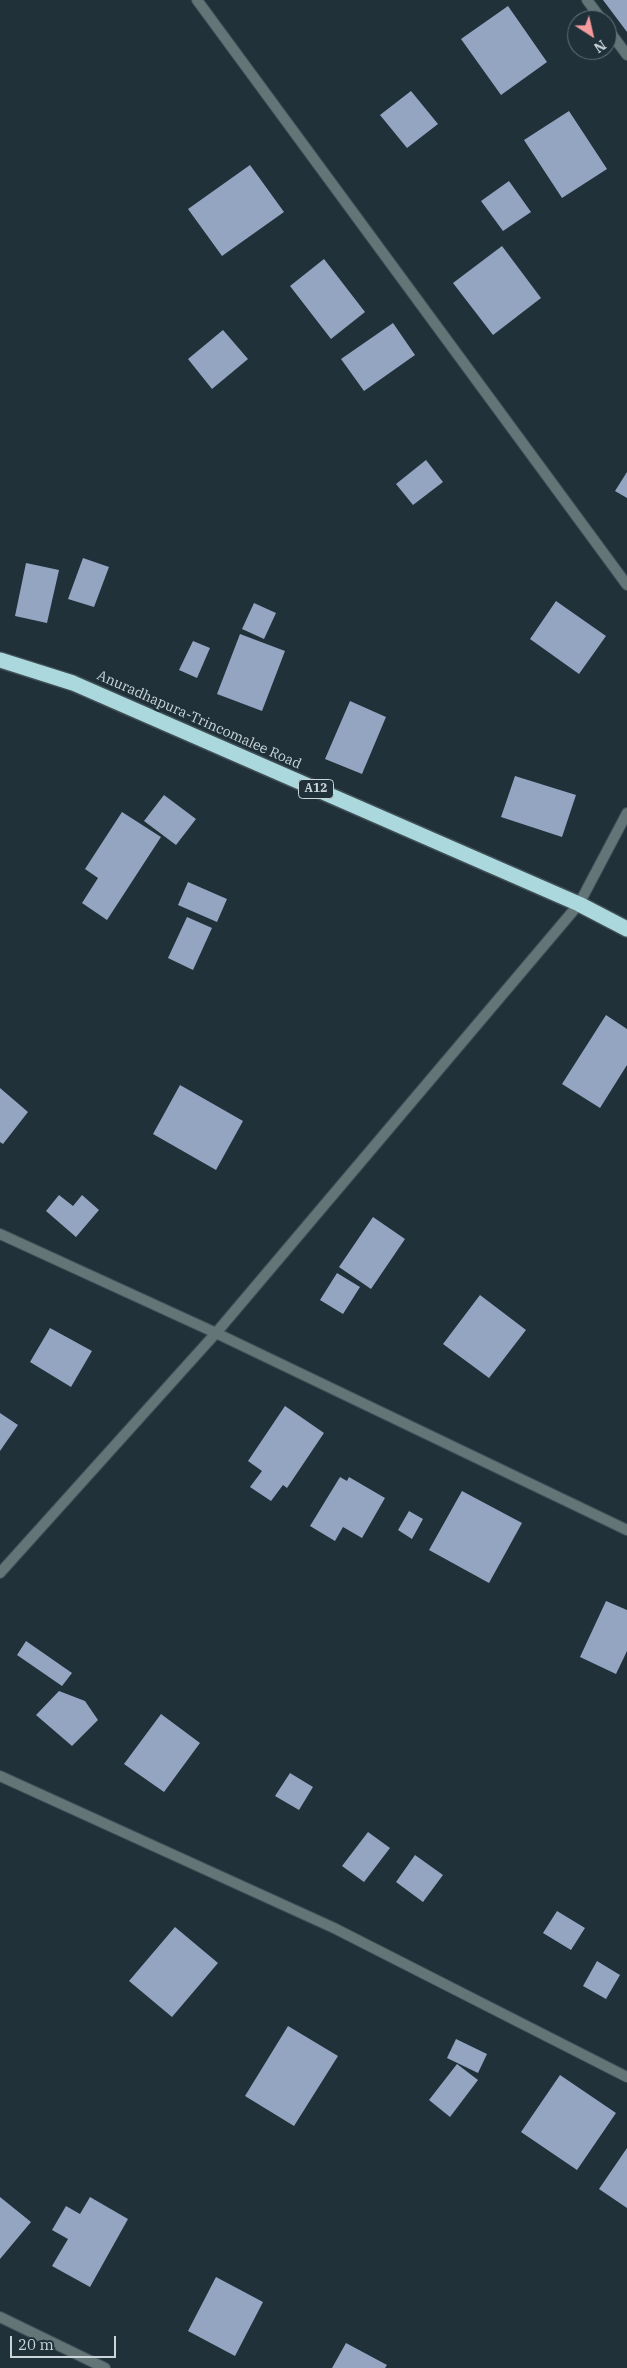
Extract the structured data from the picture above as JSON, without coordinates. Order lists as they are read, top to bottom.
{
  "streets": {
    "highway": ["Anuradhapura-Trincomalee Road", "A12"]
  },
  "scale_bar": "20 m",
  "north": "bottom right"
}
